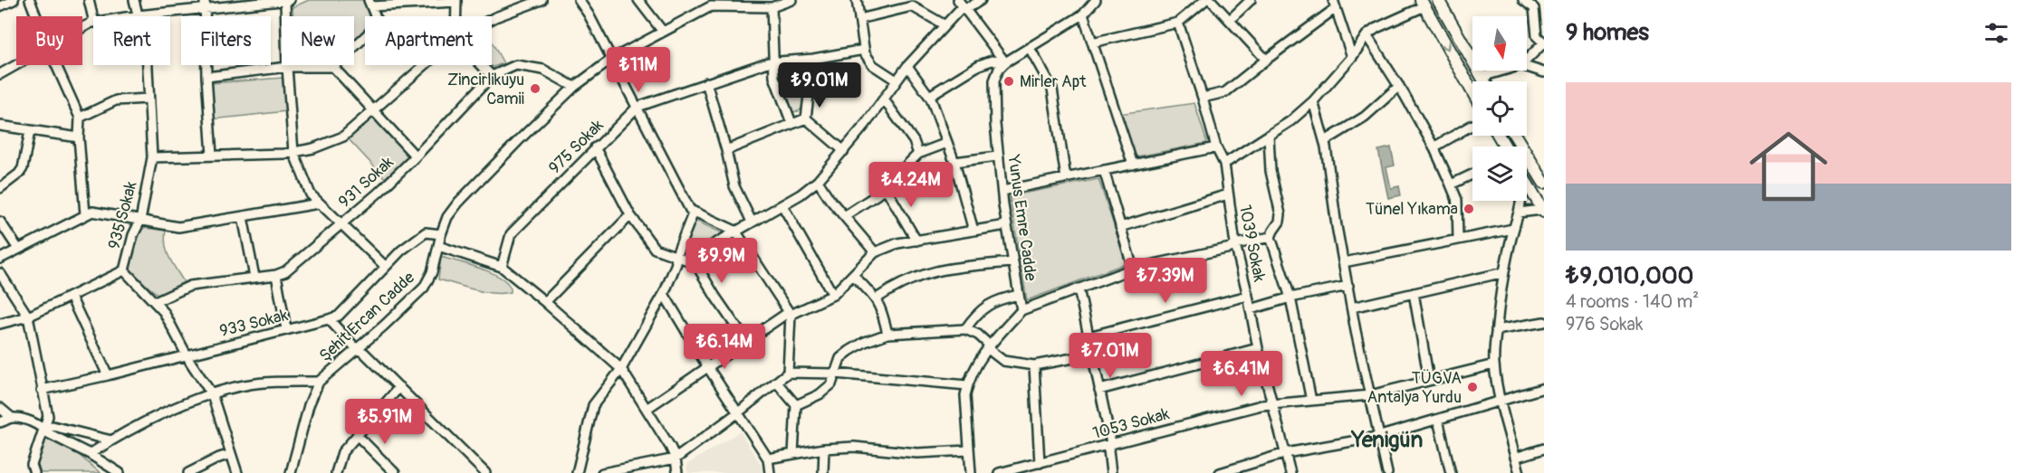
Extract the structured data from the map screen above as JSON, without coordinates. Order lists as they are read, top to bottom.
{
  "streets": {
    "street": [
      "975 Sokak",
      "931 Sokak",
      "935 Sokak",
      "Yunus Emre Cadde",
      "1039 Sokak",
      "Şehit Ercan Cadde",
      "933 Sokak",
      "1053 Sokak"
    ]
  },
  "crossings": [
    ["931 Sokak", "935 Sokak"],
    ["931 Sokak", "Şehit Ercan Cadde"],
    ["935 Sokak", "Şehit Ercan Cadde"],
    ["935 Sokak", "933 Sokak"],
    ["1039 Sokak", "1053 Sokak"],
    ["Şehit Ercan Cadde", "933 Sokak"]
  ],
  "districts": ["Yenigün"],
  "places": [
    "Mirler Apt",
    "Zincirlikuyu Camii",
    "Tünel Yıkama",
    "TÜGVA Antalya Yurdu"
  ],
  "north": "bottom",
  "page": {
    "heading": "9 homes",
    "chip": [
      "Buy",
      "Rent",
      "Filters",
      "New",
      "Apartment"
    ],
    "price": [
      "₺11M",
      "₺9.01M",
      "₺4.24M",
      "₺9.9M",
      "₺7.39M",
      "₺6.14M",
      "₺7.01M",
      "₺6.41M",
      "₺5.91M"
    ],
    "list": [
      {
        "name": "₺9,010,000",
        "note": "4 rooms · 140 m² · 976 Sokak"
      }
    ]
  }
}
